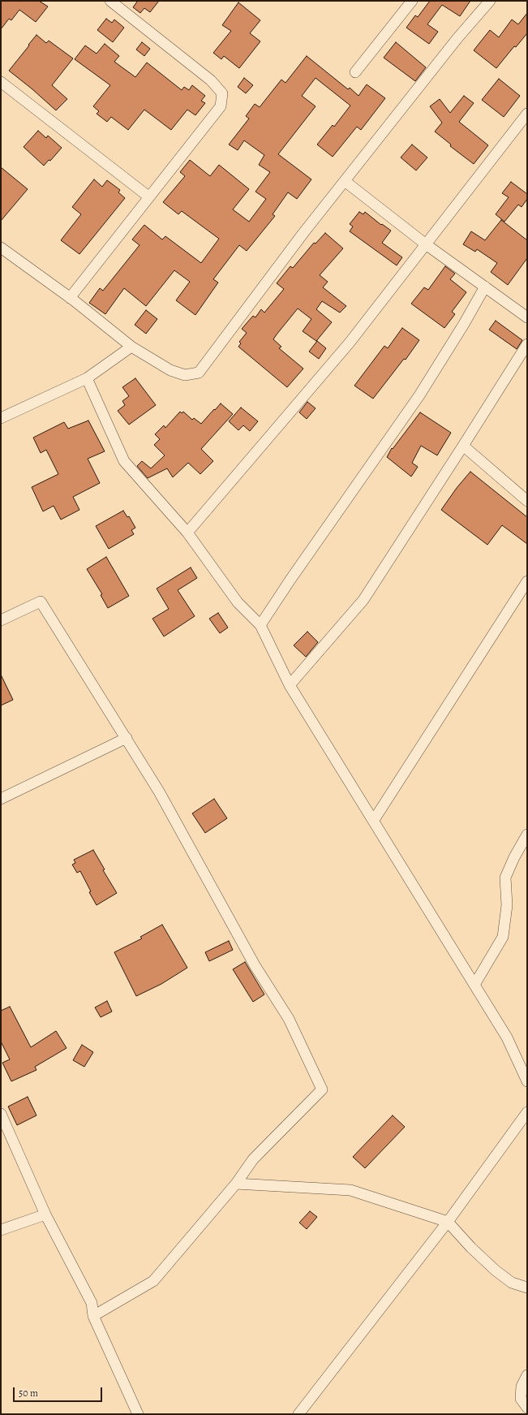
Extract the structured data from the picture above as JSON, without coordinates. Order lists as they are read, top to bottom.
{
  "scale_bar": "50 m"
}
